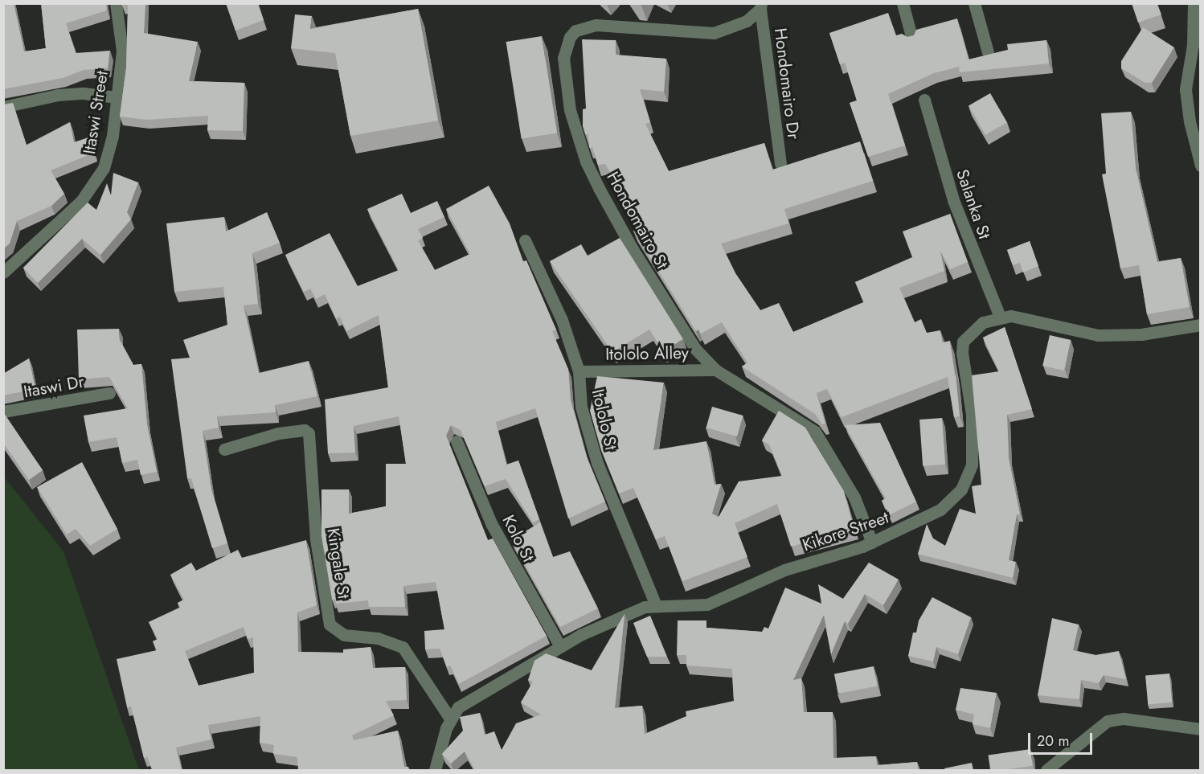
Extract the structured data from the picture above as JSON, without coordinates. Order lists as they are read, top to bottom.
{
  "streets": {
    "street": [
      "Hondomairo Dr",
      "Itaswi Street",
      "Salanka St",
      "Hondomairo St",
      "Itololo Alley",
      "Itaswi Dr",
      "Itololo St",
      "Kikore Street",
      "Kolo St",
      "Kingale St"
    ]
  },
  "crossings": [
    ["Hondomairo Dr", "Hondomairo St"],
    ["Salanka St", "Kikore Street"],
    ["Hondomairo St", "Itololo Alley"],
    ["Hondomairo St", "Kikore Street"],
    ["Itololo Alley", "Itololo St"],
    ["Itololo St", "Kikore Street"],
    ["Kikore Street", "Kolo St"],
    ["Kikore Street", "Kingale St"]
  ],
  "scale_bar": "20 m"
}
